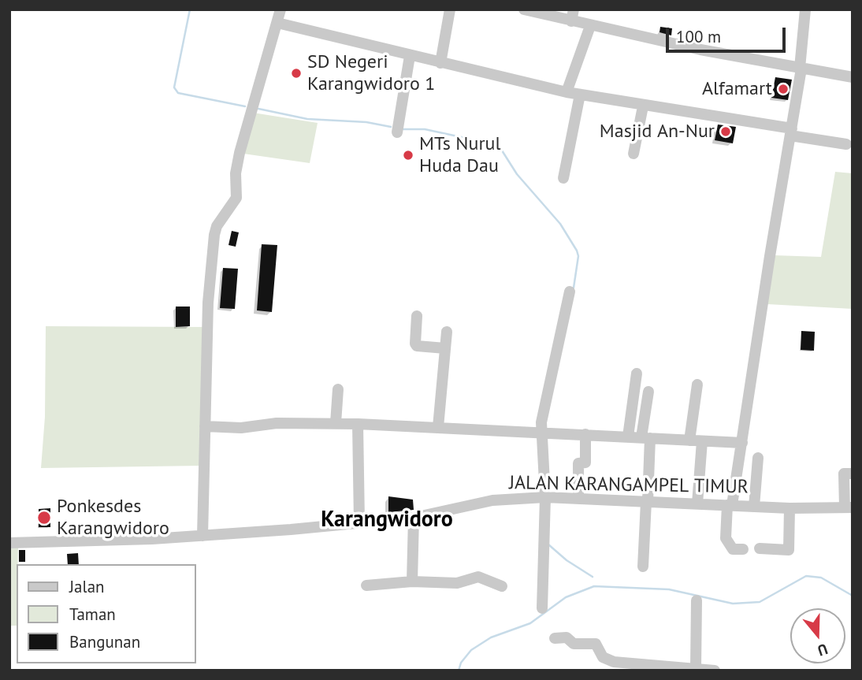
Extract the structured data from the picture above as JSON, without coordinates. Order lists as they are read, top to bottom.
{
  "streets": {
    "street": ["JALAN KARANGAMPEL TIMUR"]
  },
  "districts": ["Karangwidoro"],
  "places": [
    "SD Negeri Karangwidoro 1",
    "Alfamart",
    "Masjid An-Nur",
    "MTs Nurul Huda Dau",
    "Ponkesdes Karangwidoro"
  ],
  "legend": ["Jalan", "Taman", "Bangunan"],
  "scale_bar": "100 m",
  "north": "bottom"
}
